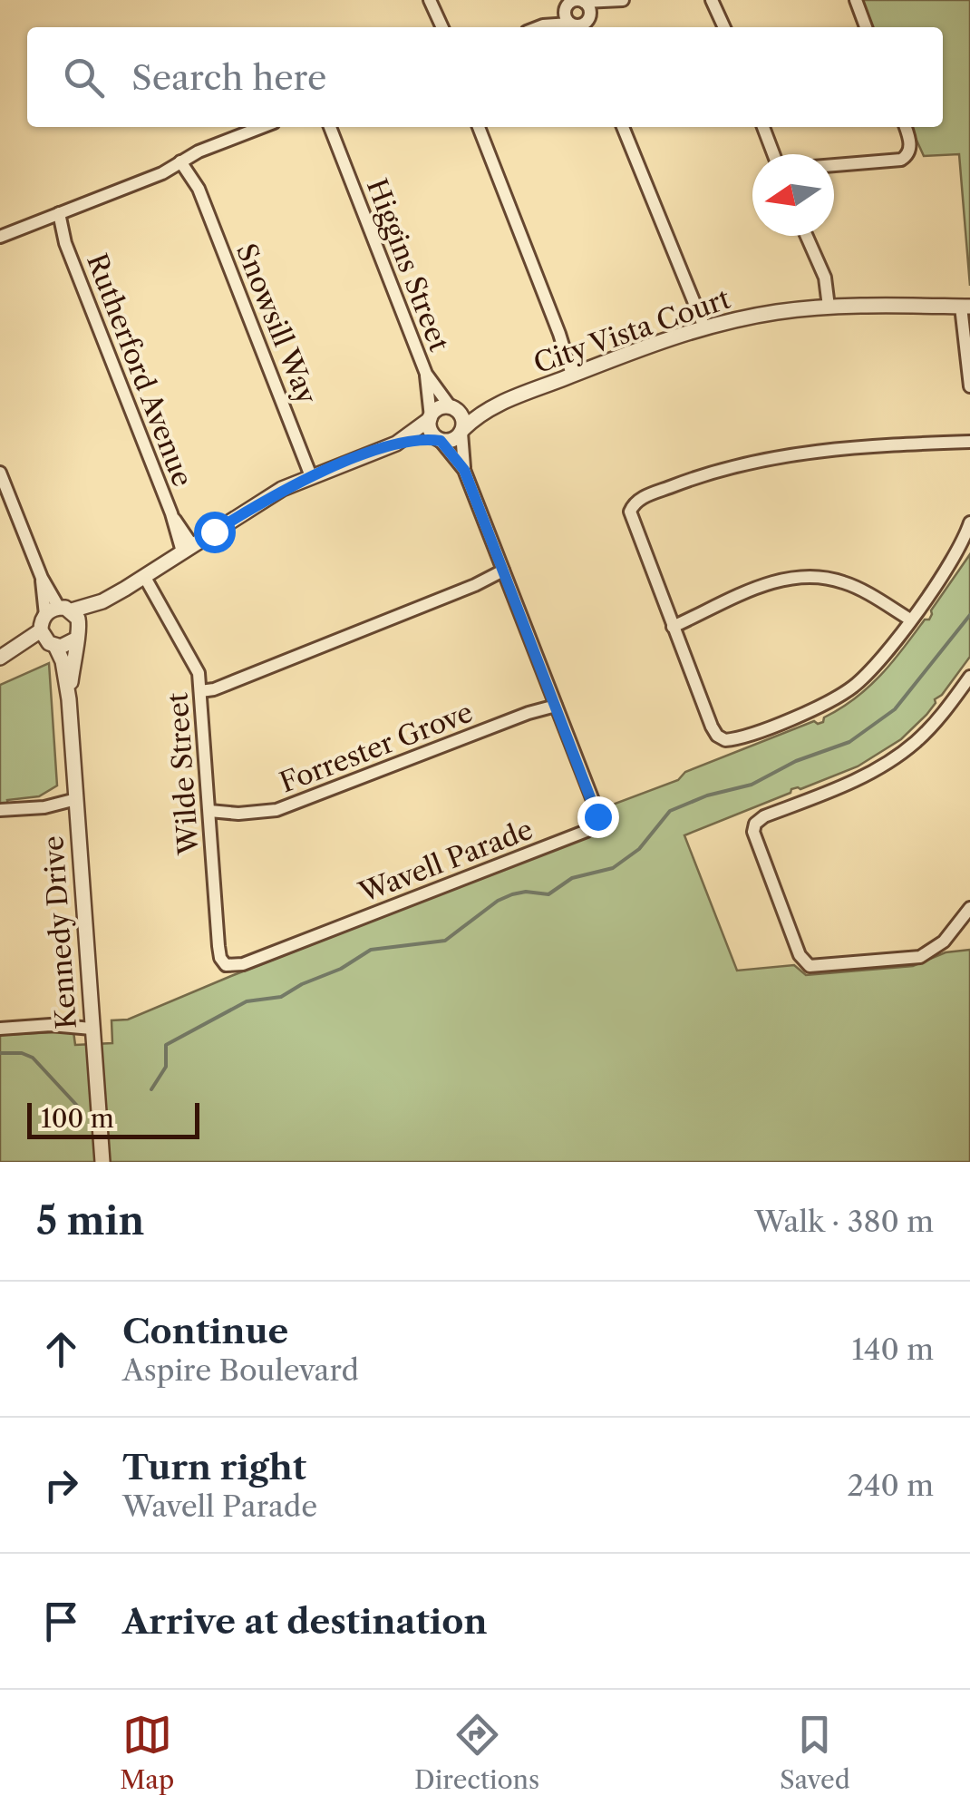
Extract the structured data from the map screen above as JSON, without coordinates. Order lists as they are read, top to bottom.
{
  "streets": {
    "street": [
      "Higgins Street",
      "Snowsill Way",
      "City Vista Court",
      "Rutherford Avenue",
      "Forrester Grove",
      "Wilde Street",
      "Wavell Parade",
      "Kennedy Drive"
    ]
  },
  "crossings": [
    ["Higgins Street", "Wavell Parade"],
    ["Forrester Grove", "Wilde Street"],
    ["Forrester Grove", "Wavell Parade"],
    ["Wilde Street", "Wavell Parade"]
  ],
  "scale_bar": "100 m",
  "north": "left",
  "page": {
    "search": "Search here",
    "scale": "100 m",
    "heading": ["5 min", "Walk · 380 m"],
    "list": [
      ["Continue", "Aspire Boulevard", "140 m"],
      ["Turn right", "Wavell Parade", "240 m"],
      "Arrive at destination"
    ],
    "nav": ["Map", "Directions", "Saved"]
  }
}
